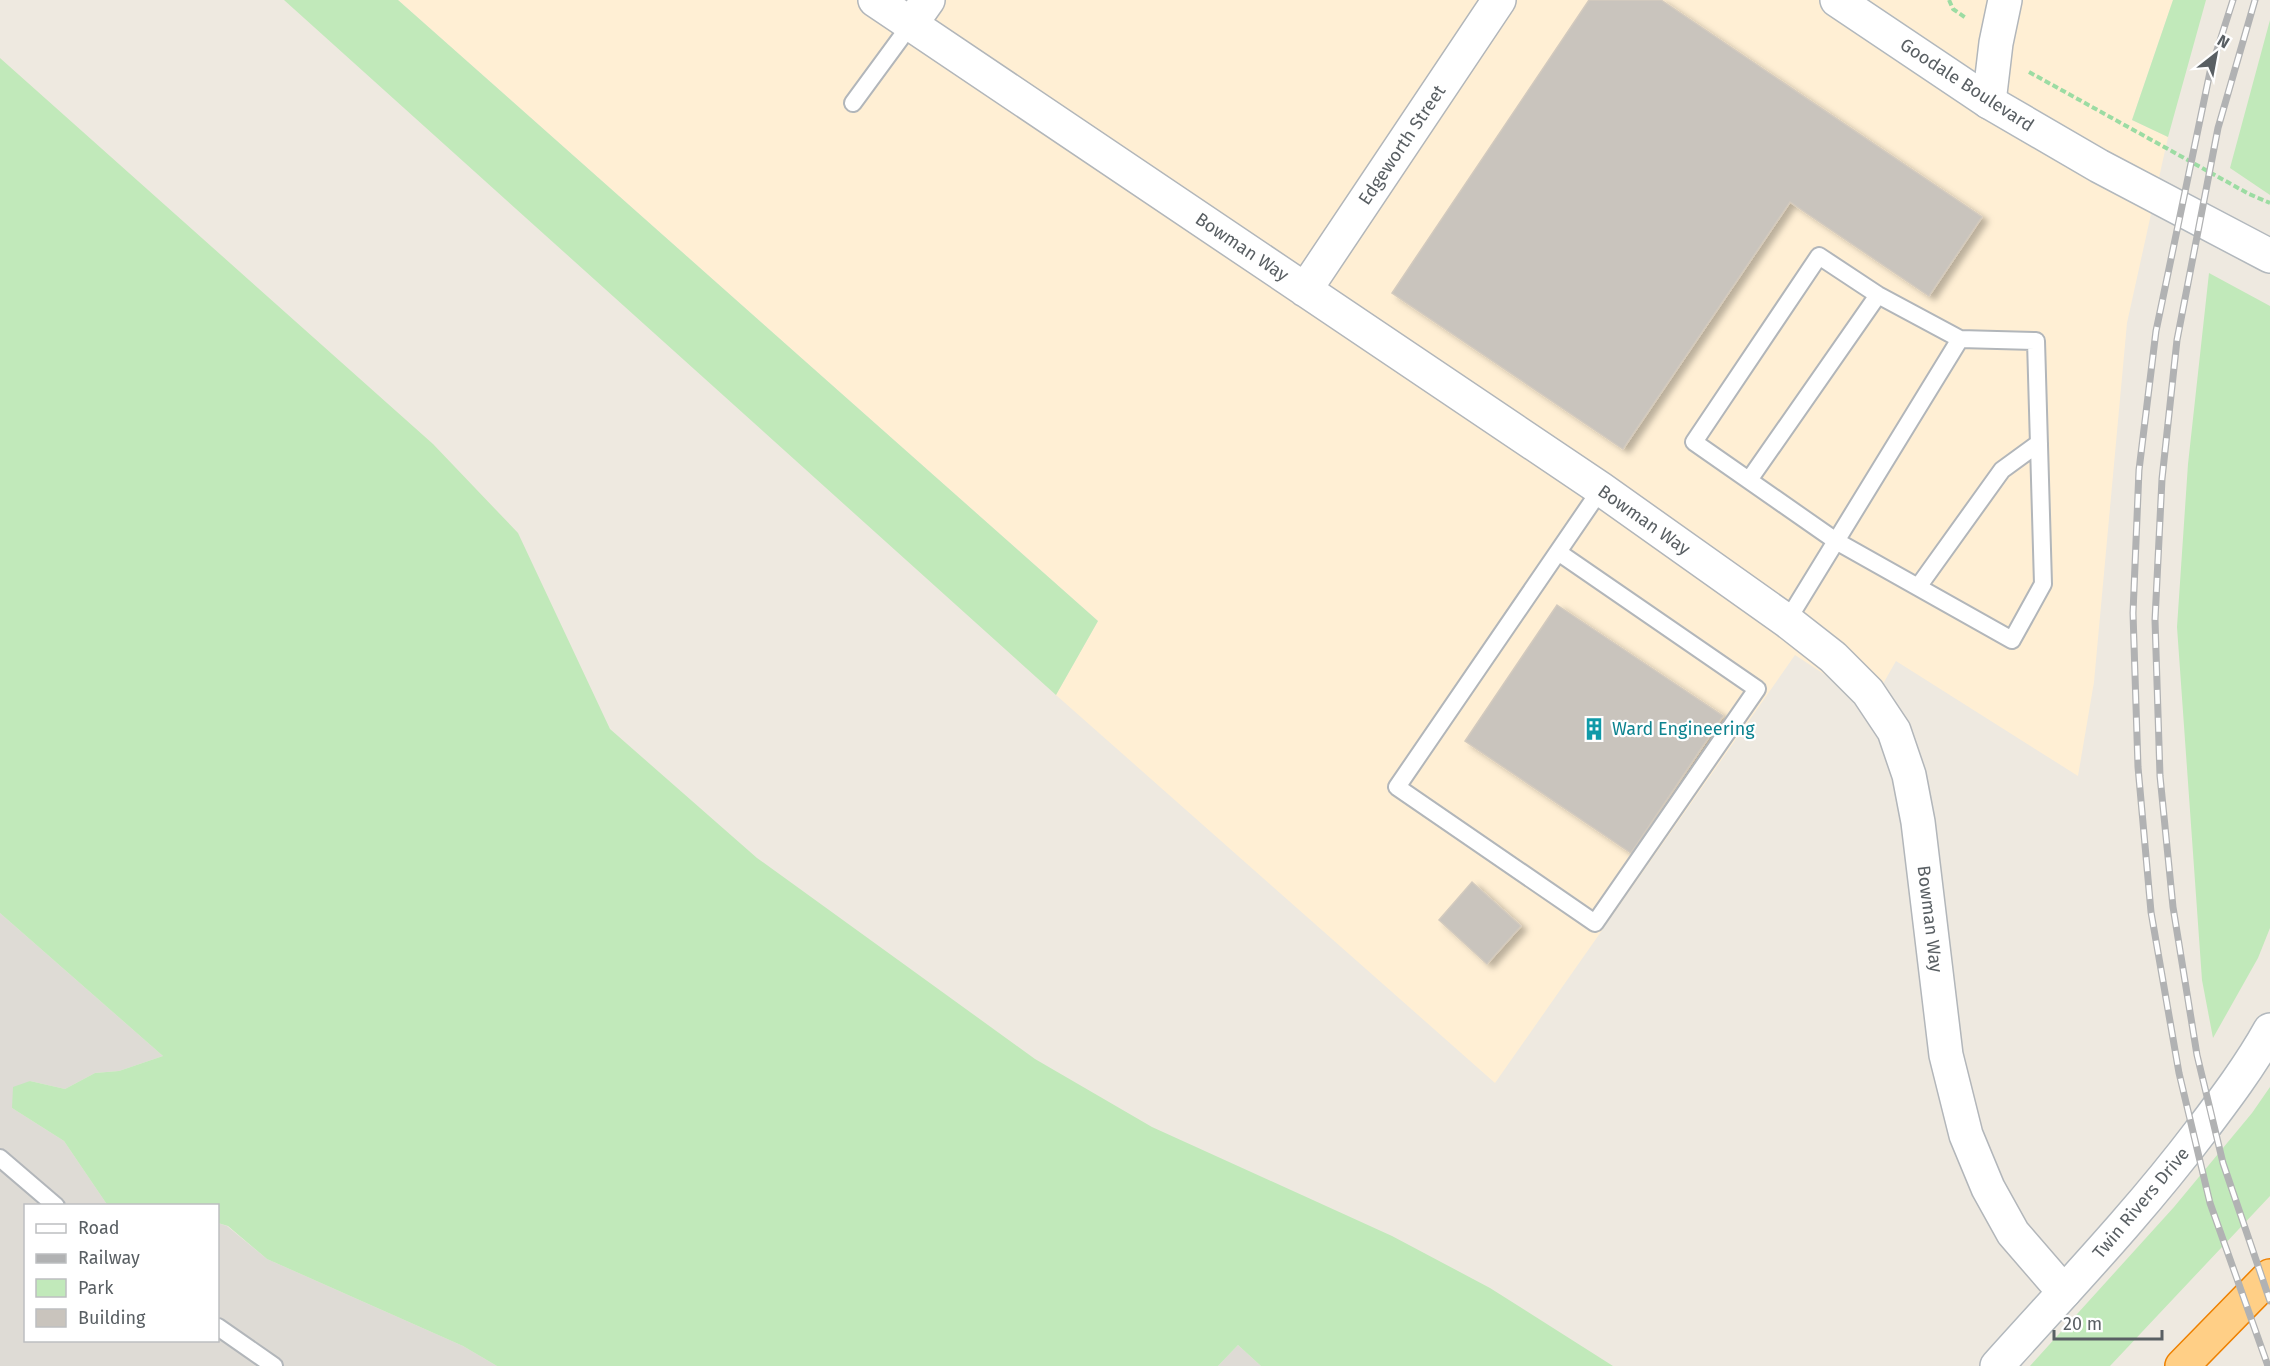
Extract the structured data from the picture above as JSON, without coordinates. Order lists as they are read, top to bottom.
{
  "streets": {
    "street": [
      "Goodale Boulevard",
      "Edgeworth Street",
      "Bowman Way",
      "Twin Rivers Drive"
    ]
  },
  "crossings": [
    ["Edgeworth Street", "Bowman Way"],
    ["Bowman Way", "Twin Rivers Drive"]
  ],
  "places": {
    "building": ["Ward Engineering"]
  },
  "legend": [
    "Road",
    "Railway",
    "Park",
    "Building"
  ],
  "scale_bar": "20 m",
  "north": "top right"
}
